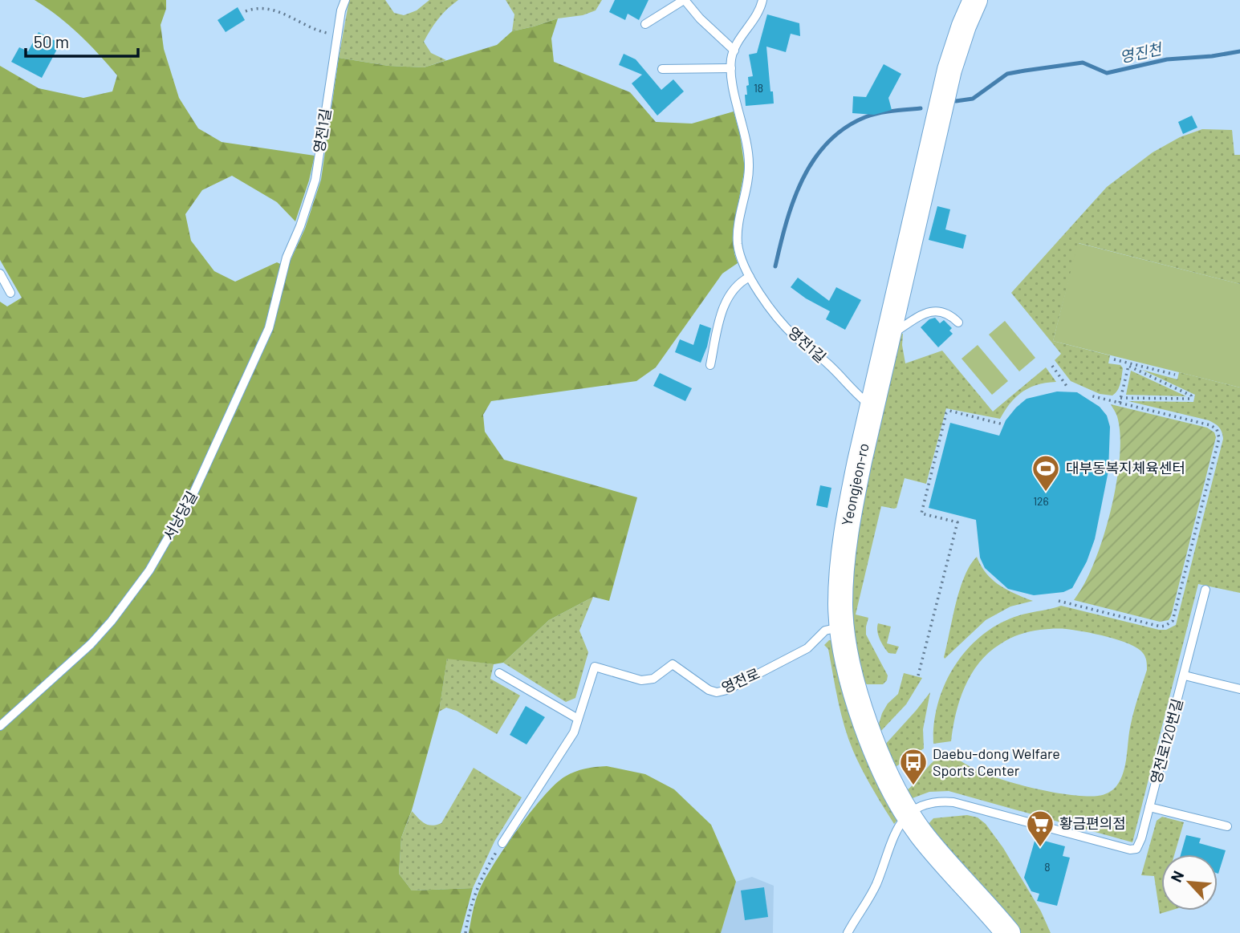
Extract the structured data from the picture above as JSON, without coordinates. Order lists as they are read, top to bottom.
{
  "streets": {
    "street": ["Yeongjeon-ro"],
    "lane": [
      "영전1길",
      "서낭당길",
      "영전로",
      "영전로120번길"
    ]
  },
  "crossings": [
    ["영전1길", "Yeongjeon-ro"],
    ["영전1길", "서낭당길"],
    ["Yeongjeon-ro", "영전로"],
    ["Yeongjeon-ro", "영전로120번길"]
  ],
  "water": ["영진천"],
  "places": {
    "sports": ["대부동복지체육센터"],
    "bus stop": ["Daebu-dong Welfare Sports Center"],
    "supermarket": ["황금편의점"]
  },
  "house_numbers": ["18", "126", "8"],
  "scale_bar": "50 m",
  "north": "top left"
}
